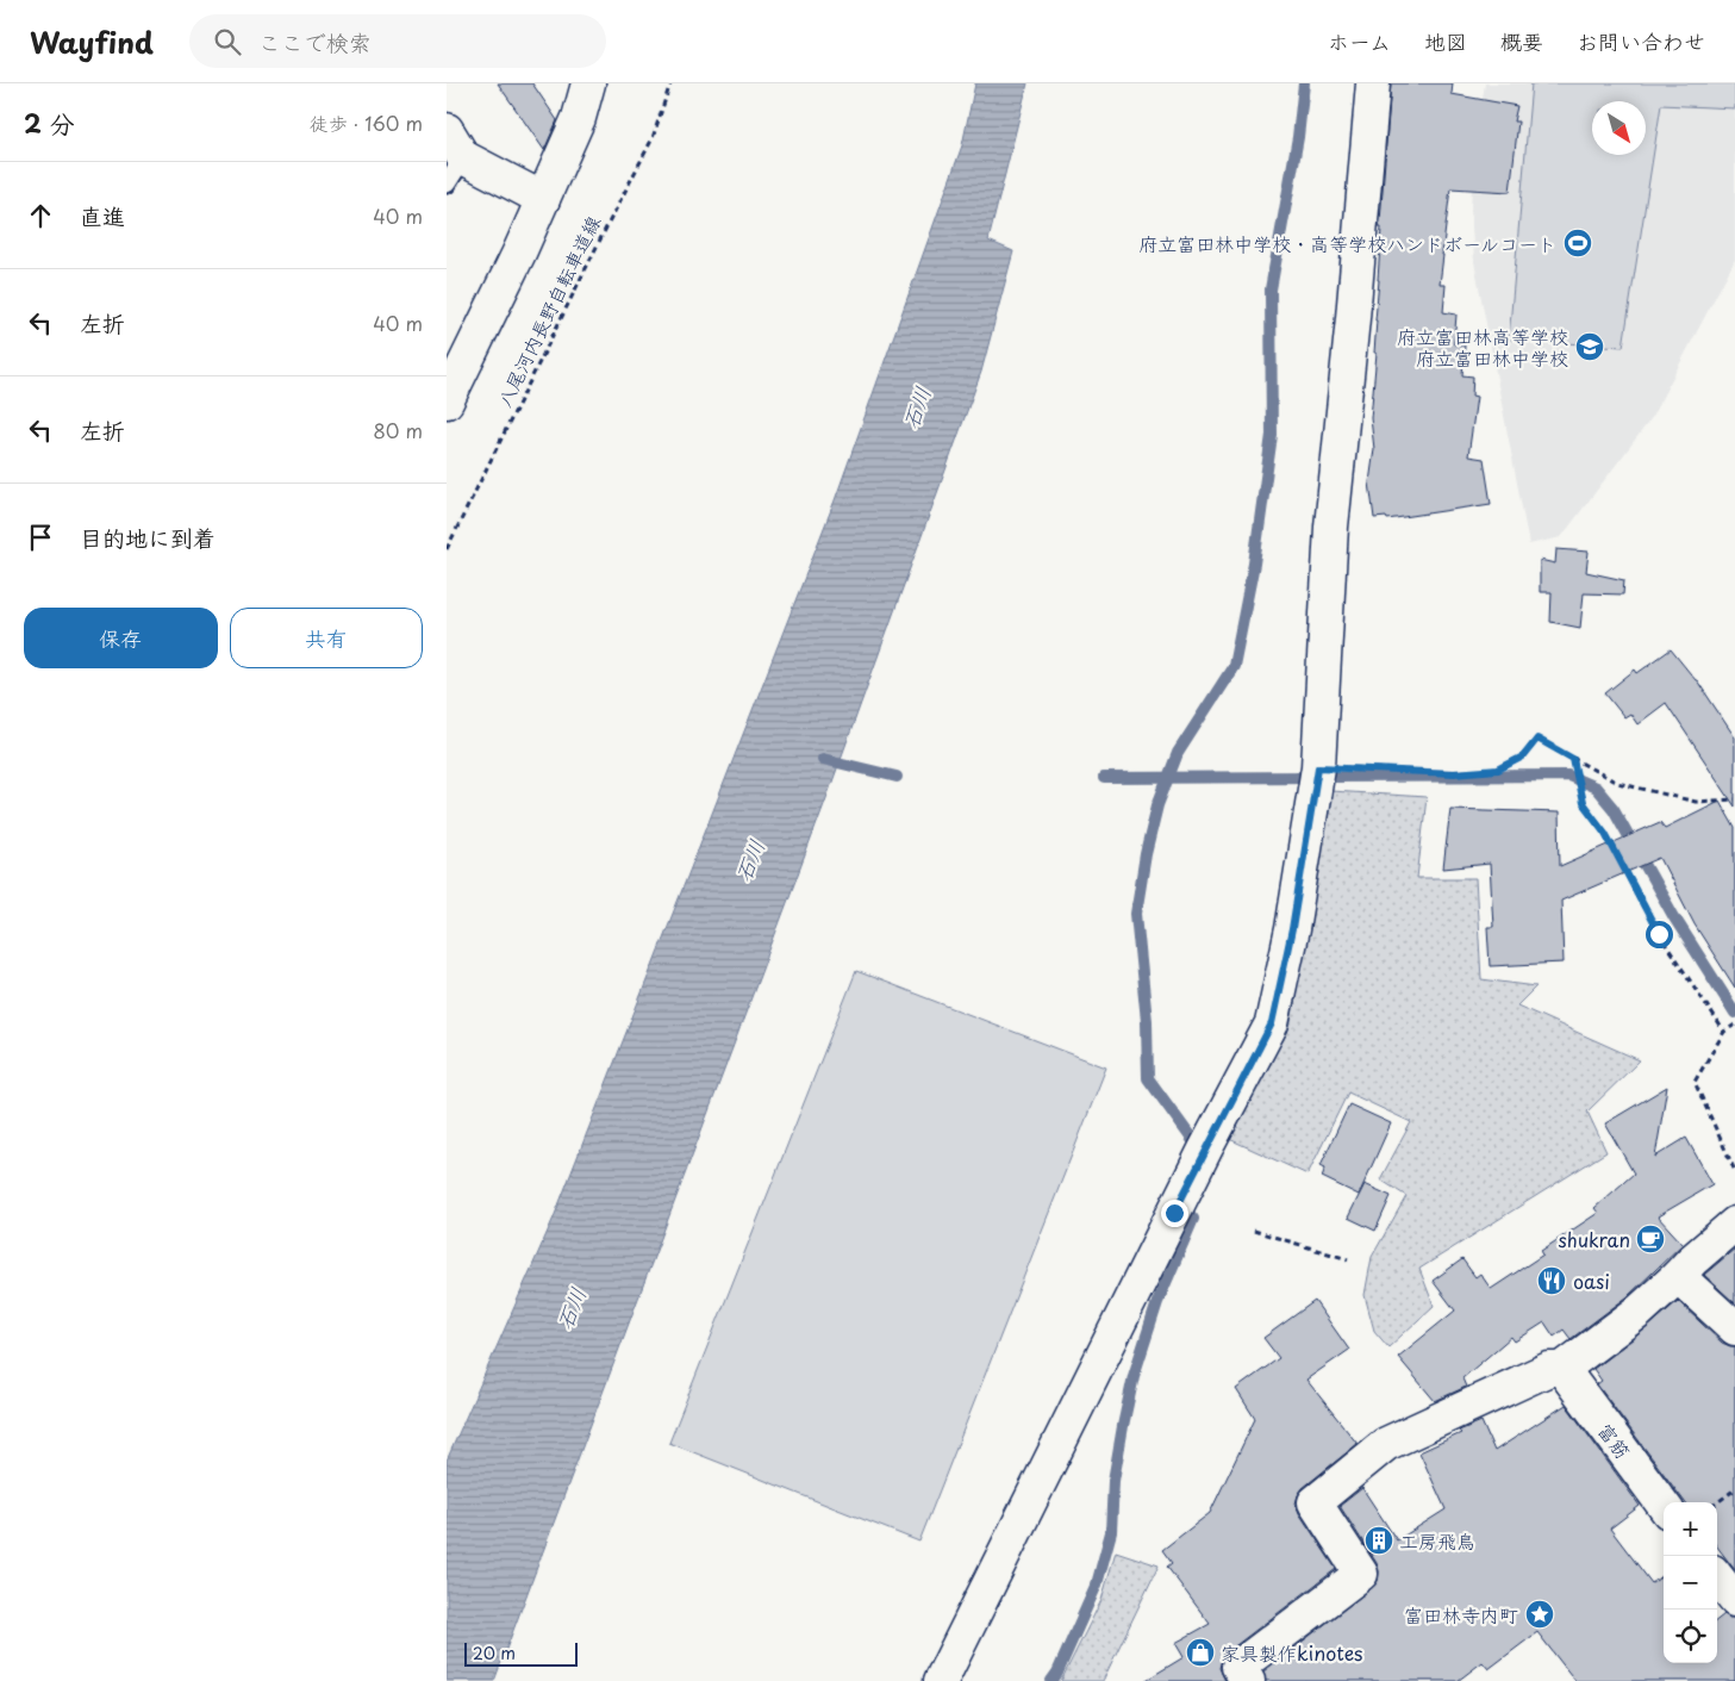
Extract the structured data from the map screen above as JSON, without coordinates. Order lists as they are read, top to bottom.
{
  "streets": {
    "street": ["富筋"],
    "path": ["八尾河内長野自転車道線"]
  },
  "water": ["石川"],
  "places": {
    "sports": ["府立富田林中学校・高等学校ハンドボールコート"],
    "school or university": ["府立富田林高等学校 府立富田林中学校"],
    "cafe": ["shukran"],
    "restaurant": ["oasi"],
    "building": ["工房飛鳥"],
    "place": ["富田林寺内町"],
    "shop": ["家具製作kinotes"]
  },
  "scale_bar": "20 m",
  "north": "bottom right",
  "page": {
    "header": "Wayfind",
    "search": "ここで検索",
    "nav": [
      "ホーム",
      "地図",
      "概要",
      "お問い合わせ"
    ],
    "heading": ["2 分", "徒歩 · 160 m"],
    "list": [
      ["直進", "40 m"],
      ["左折", "40 m"],
      ["左折", "80 m"],
      "目的地に到着"
    ],
    "buttons": ["保存", "共有"],
    "map_buttons": ["+", "−"],
    "scale": "20 m"
  }
}
